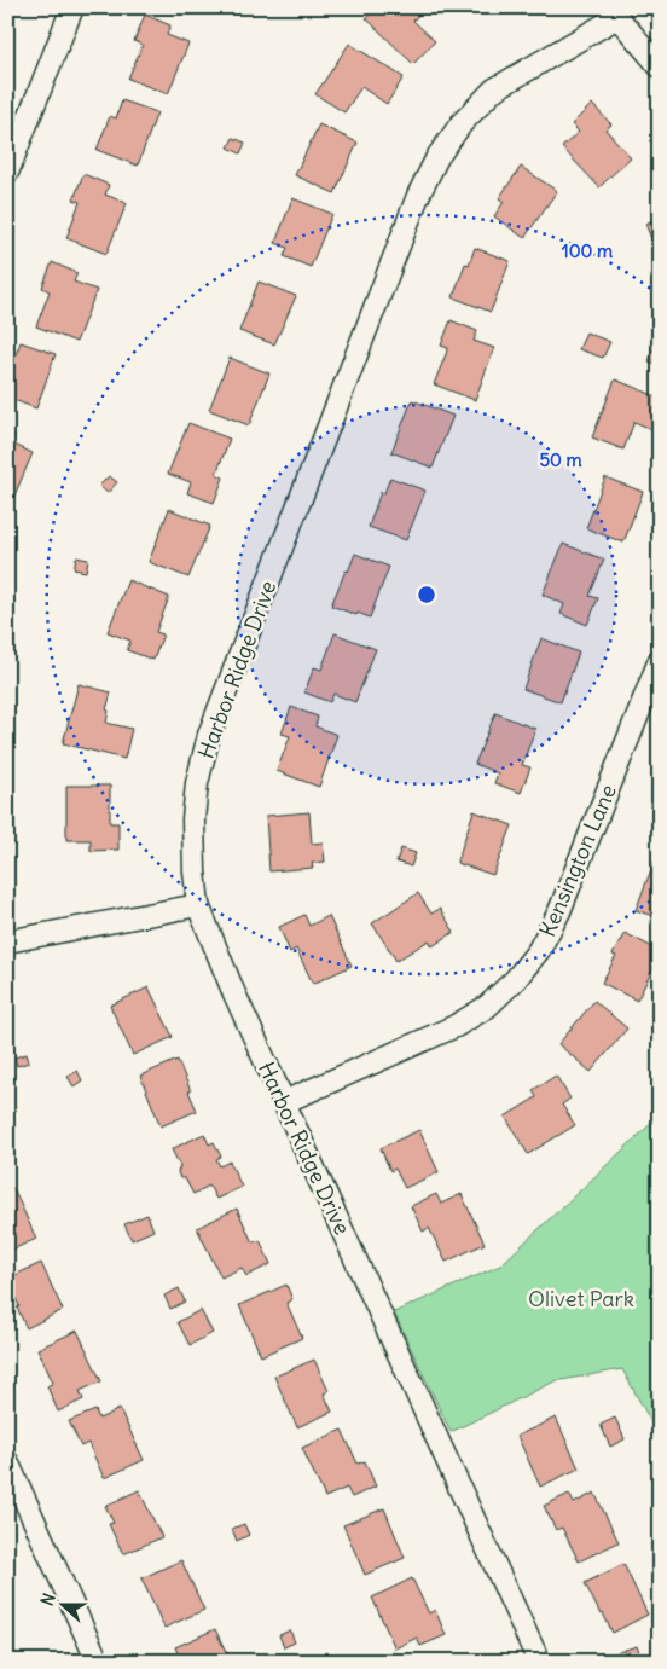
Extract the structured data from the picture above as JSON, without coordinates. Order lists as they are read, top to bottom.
{
  "streets": {
    "street": ["Harbor Ridge Drive", "Kensington Lane"]
  },
  "crossings": [
    ["Harbor Ridge Drive", "Kensington Lane"]
  ],
  "parks": ["Olivet Park"],
  "north": "left",
  "rings": ["100 m", "50 m"]
}
